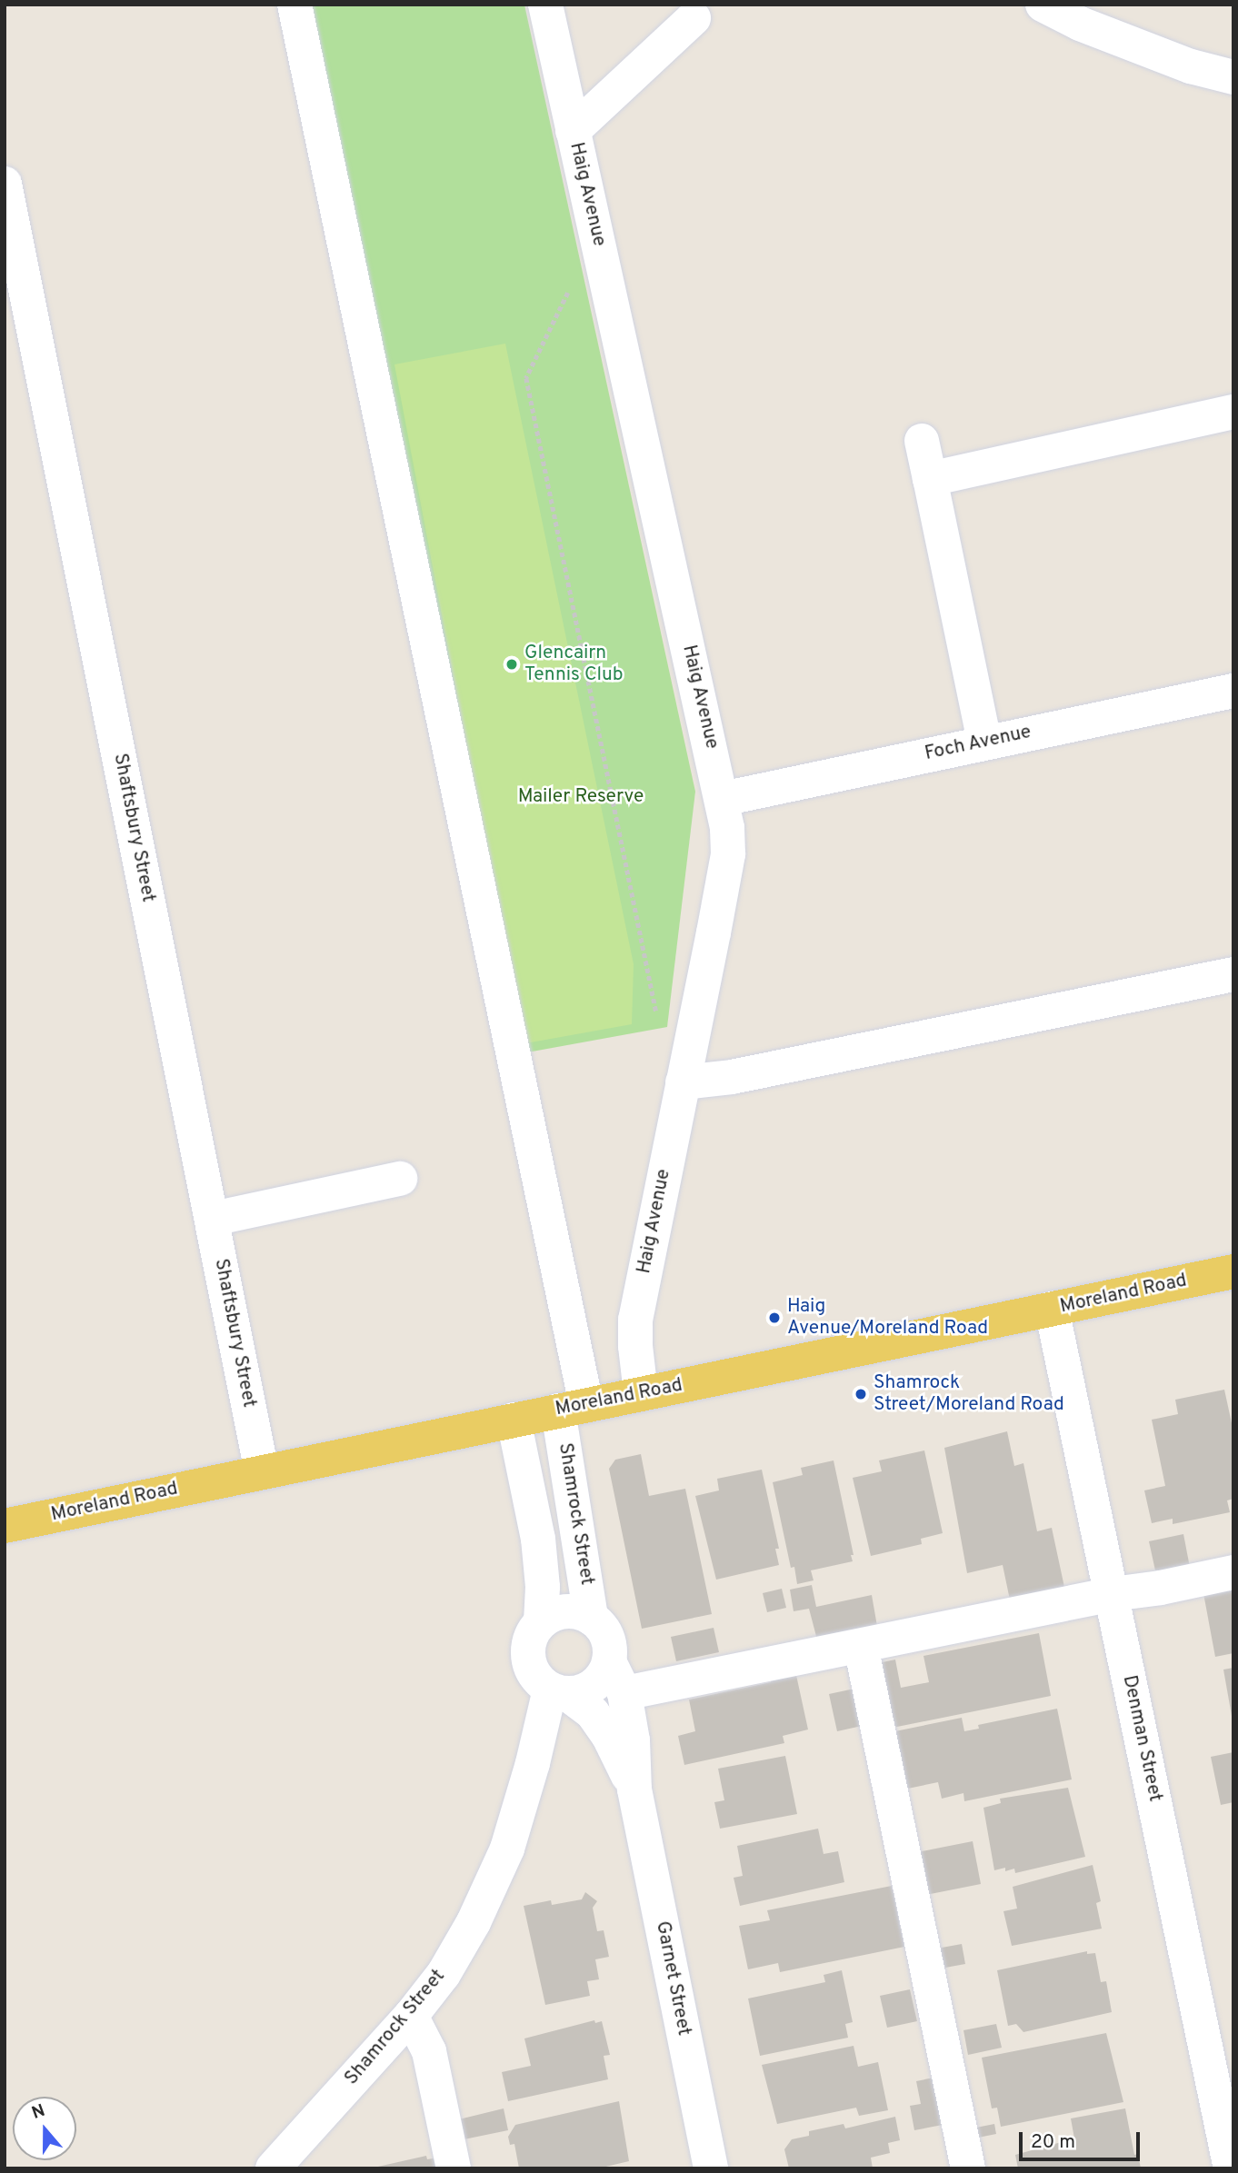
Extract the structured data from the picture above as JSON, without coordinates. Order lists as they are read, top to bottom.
{
  "streets": {
    "main road": ["Moreland Road"],
    "street": [
      "Haig Avenue",
      "Foch Avenue",
      "Shaftsbury Street",
      "Shamrock Street",
      "Denman Street",
      "Garnet Street"
    ]
  },
  "crossings": [
    ["Haig Avenue", "Foch Avenue"],
    ["Haig Avenue", "Moreland Road"],
    ["Shaftsbury Street", "Moreland Road"],
    ["Moreland Road", "Shamrock Street"],
    ["Moreland Road", "Denman Street"],
    ["Shamrock Street", "Garnet Street"]
  ],
  "parks": ["Mailer Reserve"],
  "places": ["Glencairn Tennis Club", "Haig Avenue/Moreland Road", "Shamrock Street/Moreland Road"],
  "scale_bar": "20 m",
  "north": "top"
}
